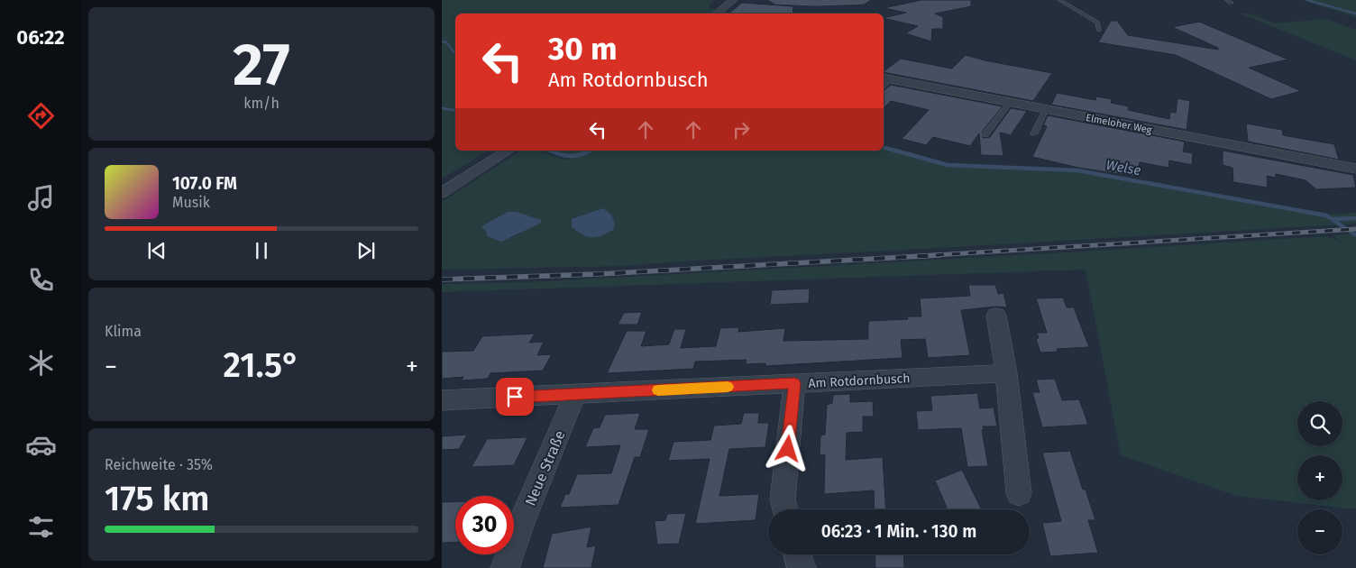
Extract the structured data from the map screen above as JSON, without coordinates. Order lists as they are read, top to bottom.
{
  "streets": {
    "street": ["Elmeloher Weg", "Am Rotdornbusch", "Neue Straße"]
  },
  "crossings": [
    ["Am Rotdornbusch", "Neue Straße"]
  ],
  "water": ["Welse"],
  "page": {
    "tabs": "06:22",
    "tile": [
      ["27", "km/h"],
      "Klima",
      ["Reichweite · 35%", "175 km"]
    ],
    "turn": ["30 m", "Am Rotdornbusch"],
    "song": ["107.0 FM", "Musik"],
    "heat": ["−", "21.5°", "+"],
    "map_buttons": ["+", "−"],
    "limit": "30",
    "trip": "06:23 · 1 Min. · 130 m"
  }
}
